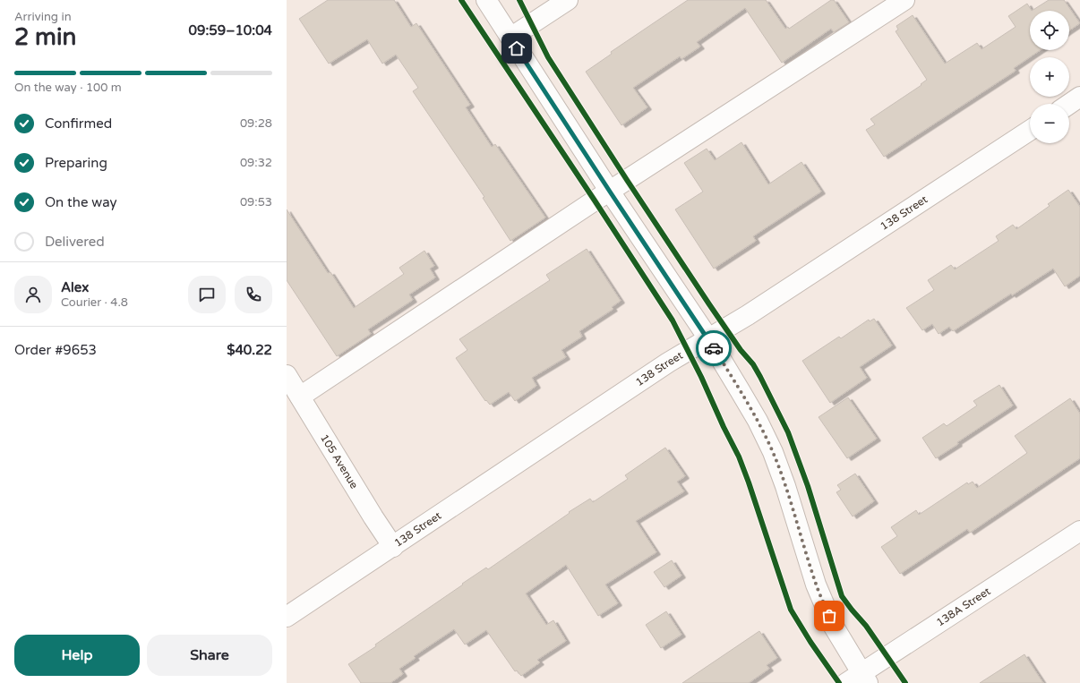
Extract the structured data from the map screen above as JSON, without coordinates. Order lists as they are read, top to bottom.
{
  "streets": {
    "street": ["138 Street", "105 Avenue", "138A Street"]
  },
  "crossings": [
    ["138 Street", "105 Avenue"]
  ],
  "page": {
    "heading": ["2 min", "Arriving in", "09:59–10:04"],
    "panel": [
      "Alex",
      "Courier · 4.8",
      "Order #9653",
      "$40.22"
    ],
    "map_buttons": ["+", "−"],
    "bar": "On the way · 100 m",
    "list": [
      ["Confirmed", "09:28"],
      ["Preparing", "09:32"],
      ["On the way", "09:53"],
      "Delivered"
    ],
    "buttons": ["Help", "Share"]
  }
}
